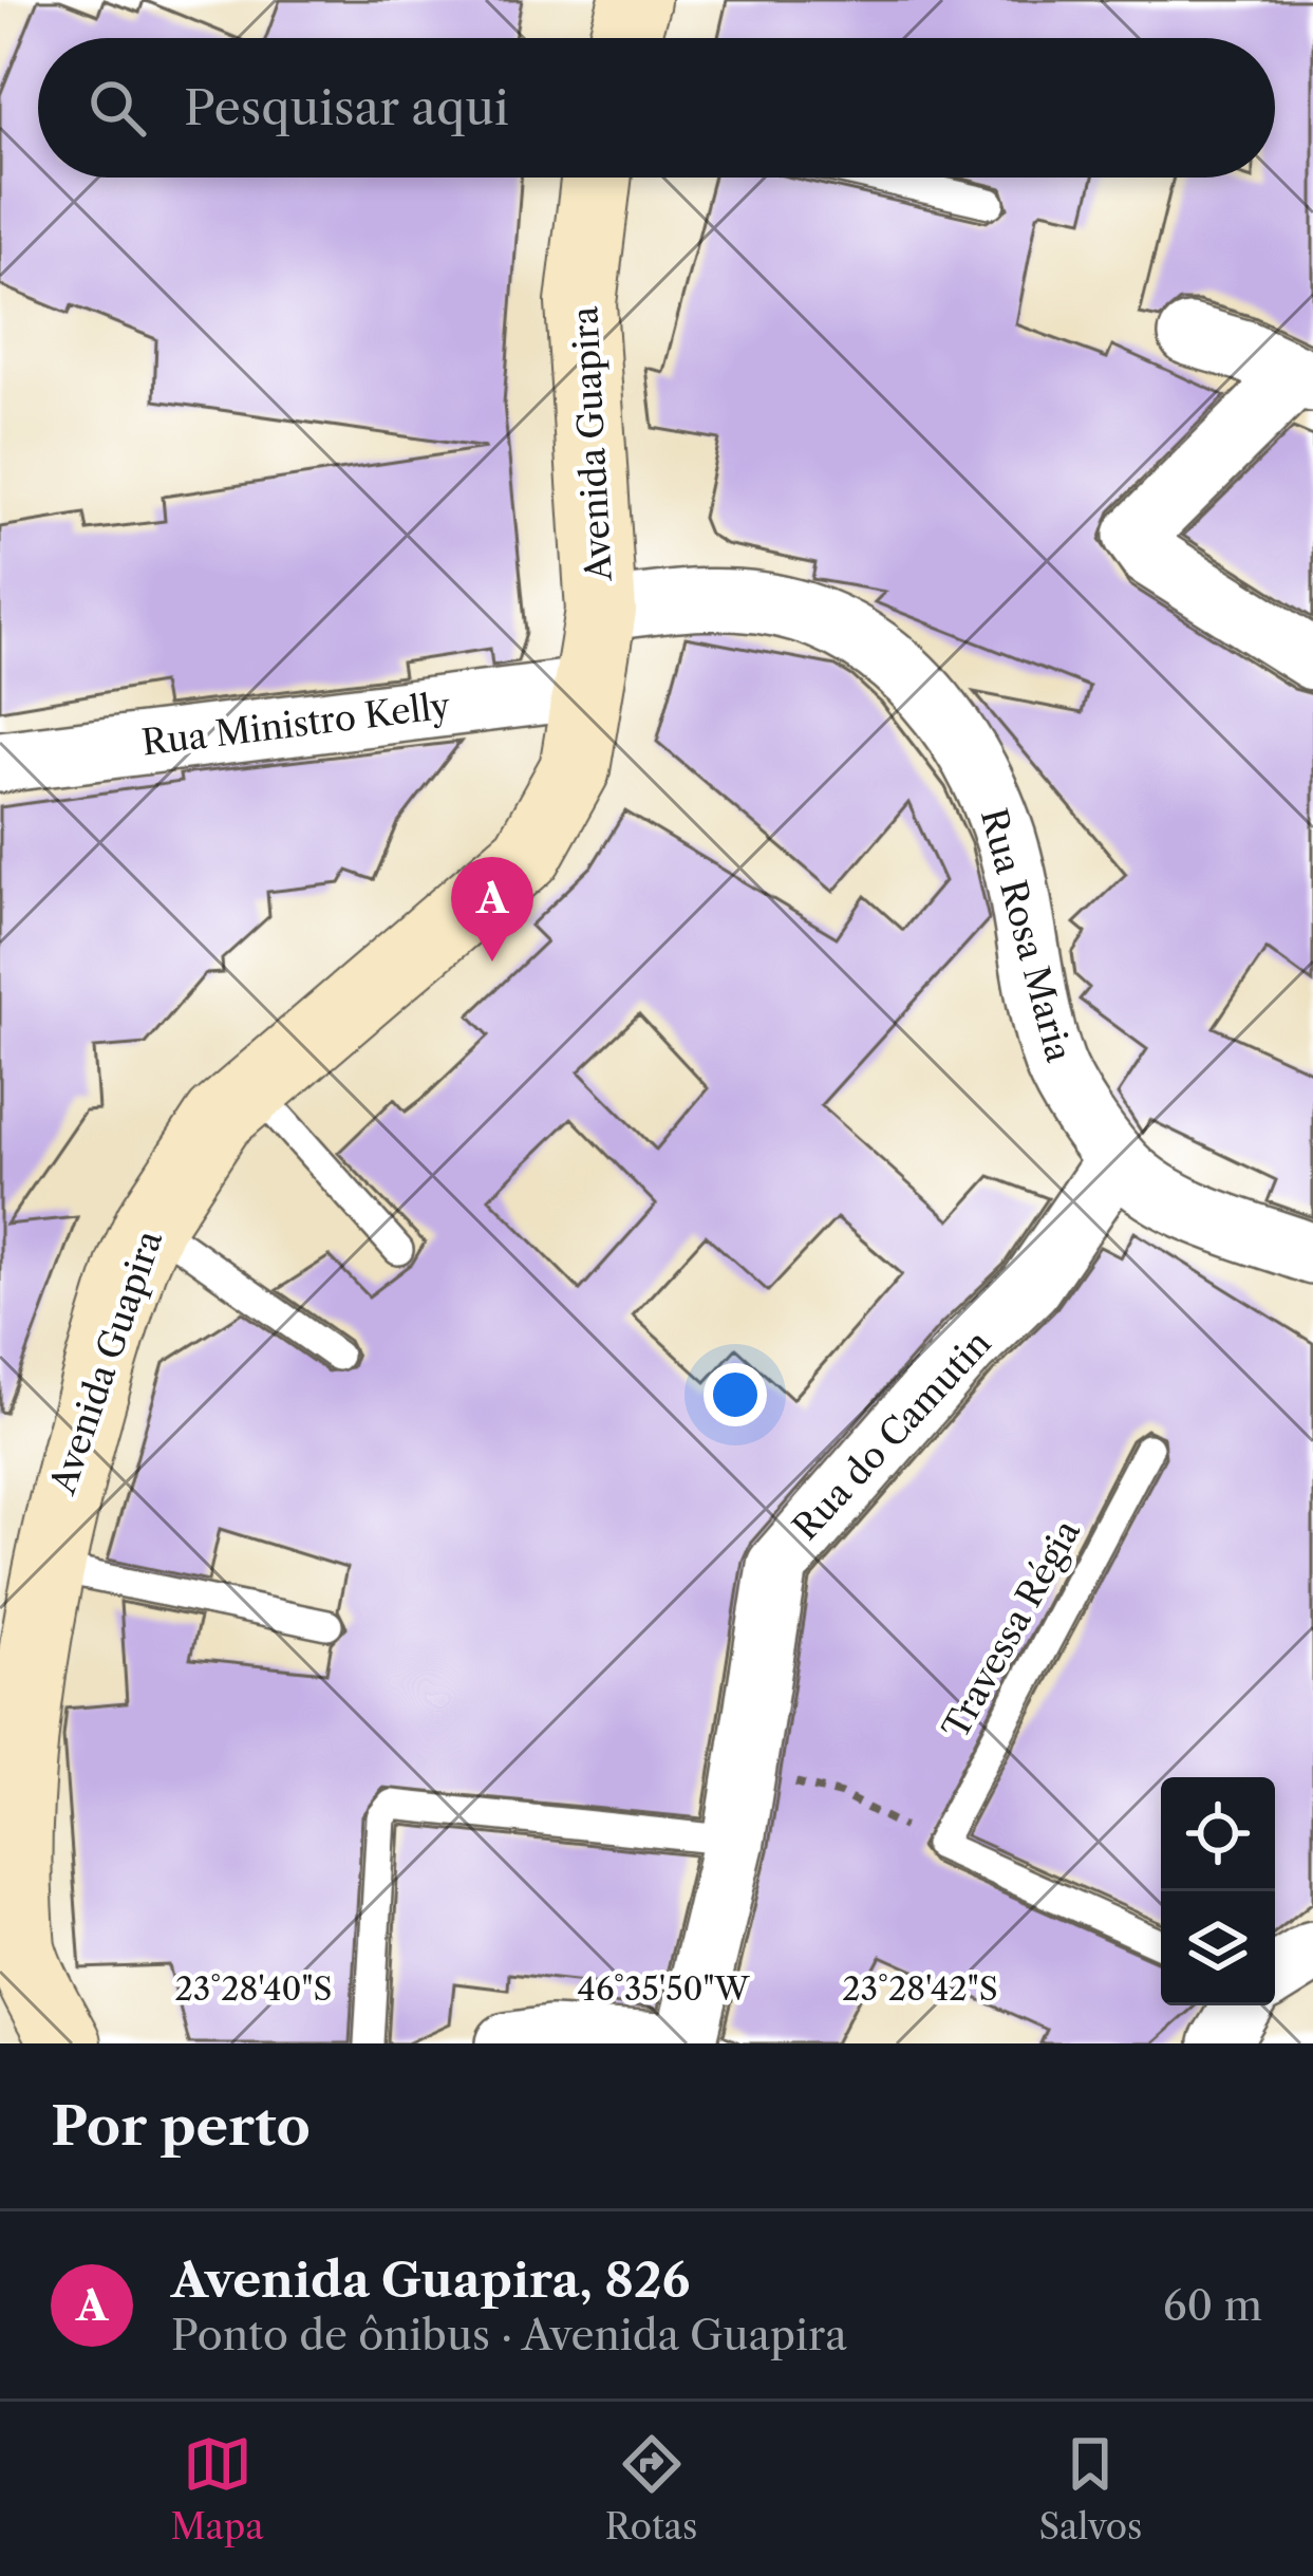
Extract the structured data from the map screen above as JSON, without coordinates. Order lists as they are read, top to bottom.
{
  "streets": {
    "main road": ["Avenida Guapira"],
    "street": ["Rua Ministro Kelly", "Rua Rosa Maria", "Rua do Camutin"],
    "lane": ["Travessa Régia"]
  },
  "crossings": [
    ["Avenida Guapira", "Rua Ministro Kelly"],
    ["Avenida Guapira", "Rua Rosa Maria"],
    ["Rua Rosa Maria", "Rua do Camutin"]
  ],
  "page": {
    "search": "Pesquisar aqui",
    "pins": "A",
    "heading": "Por perto",
    "list": [
      {
        "mark": "A",
        "name": "Avenida Guapira, 826",
        "note": "Ponto de ônibus · Avenida Guapira",
        "value": "60 m"
      }
    ],
    "nav": ["Mapa", "Rotas", "Salvos"]
  },
  "coordinates": ["23°28'40\"S", "23°28'42\"S", "46°35'50\"W"]
}
